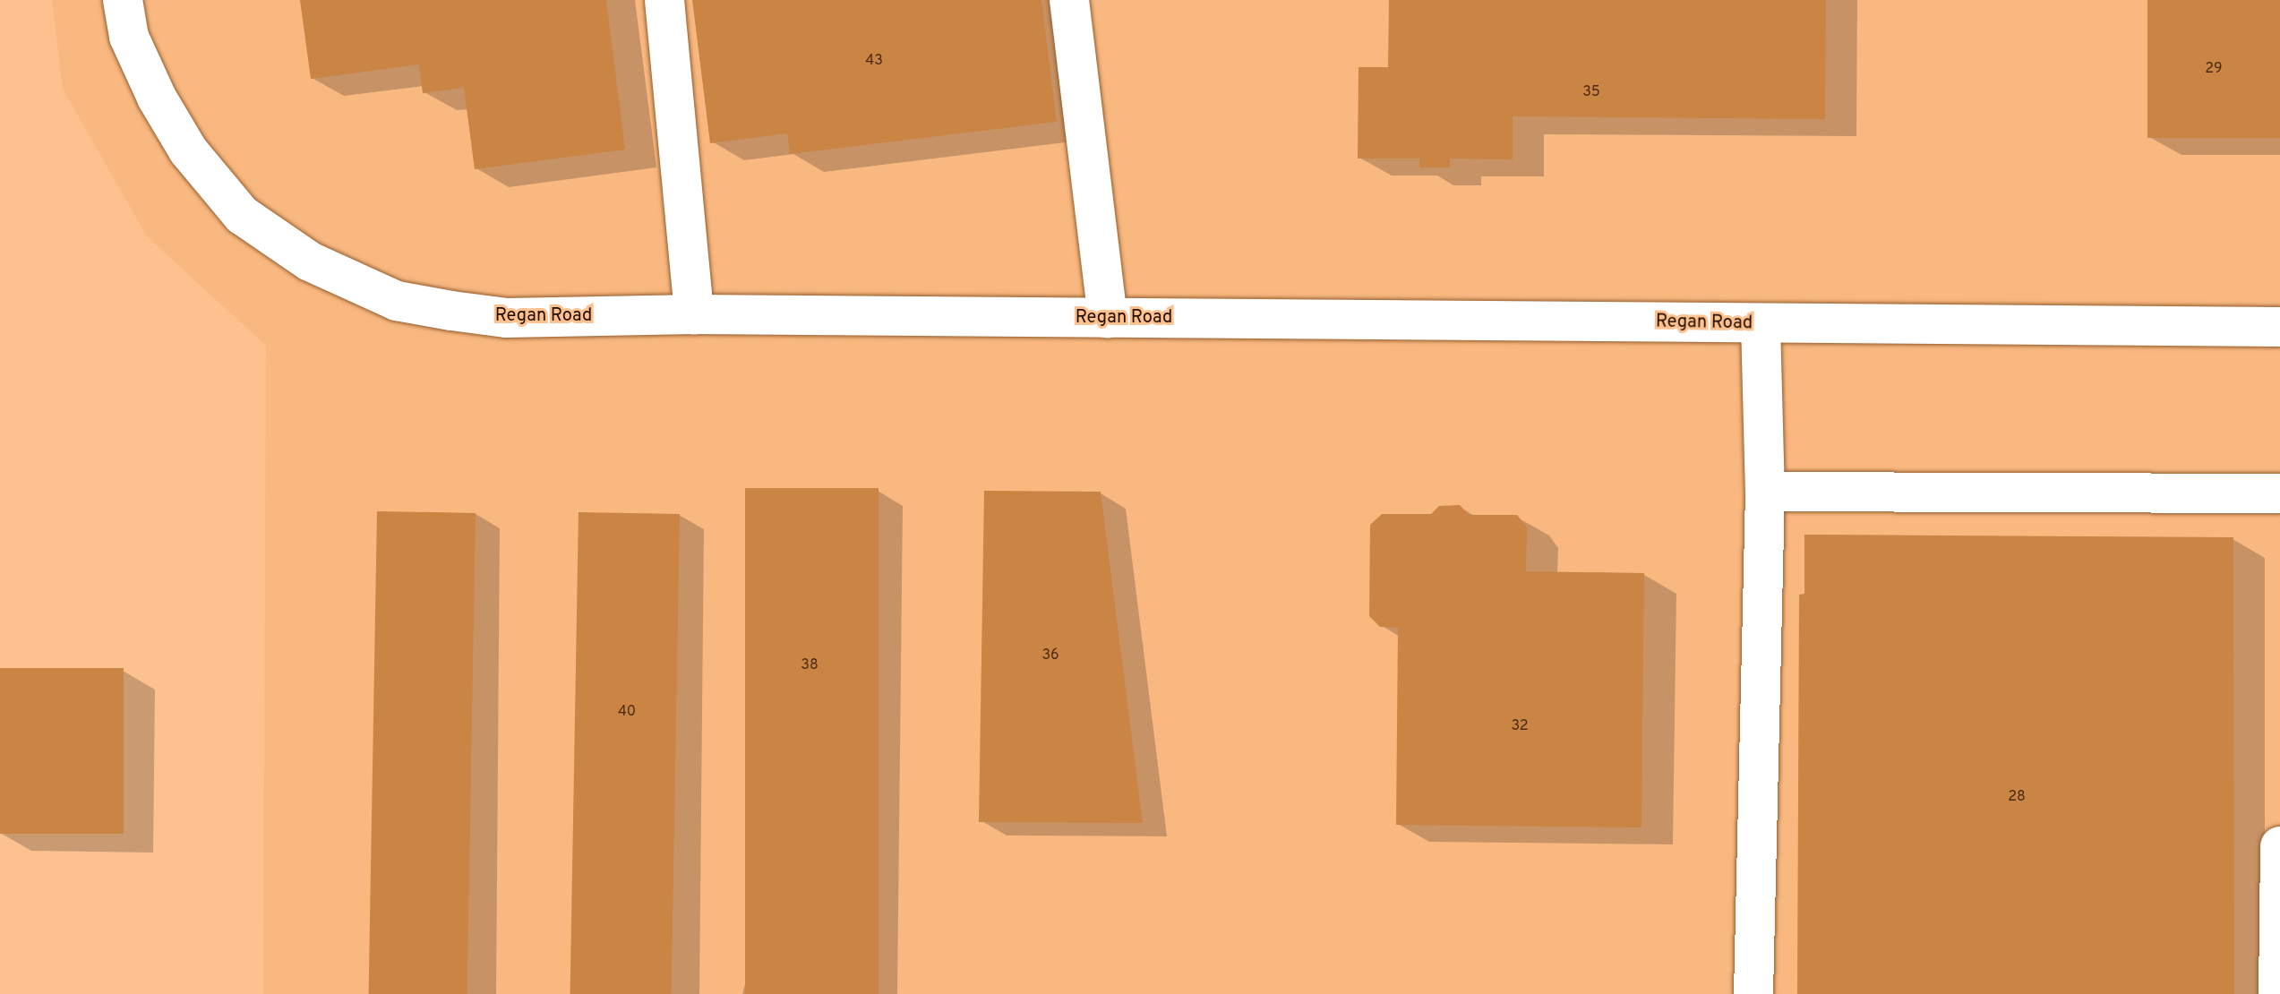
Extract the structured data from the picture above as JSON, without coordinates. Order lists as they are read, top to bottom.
{
  "streets": {
    "street": ["Regan Road"]
  },
  "house_numbers": [
    "43",
    "29",
    "35",
    "36",
    "38",
    "40",
    "32",
    "28"
  ]
}
